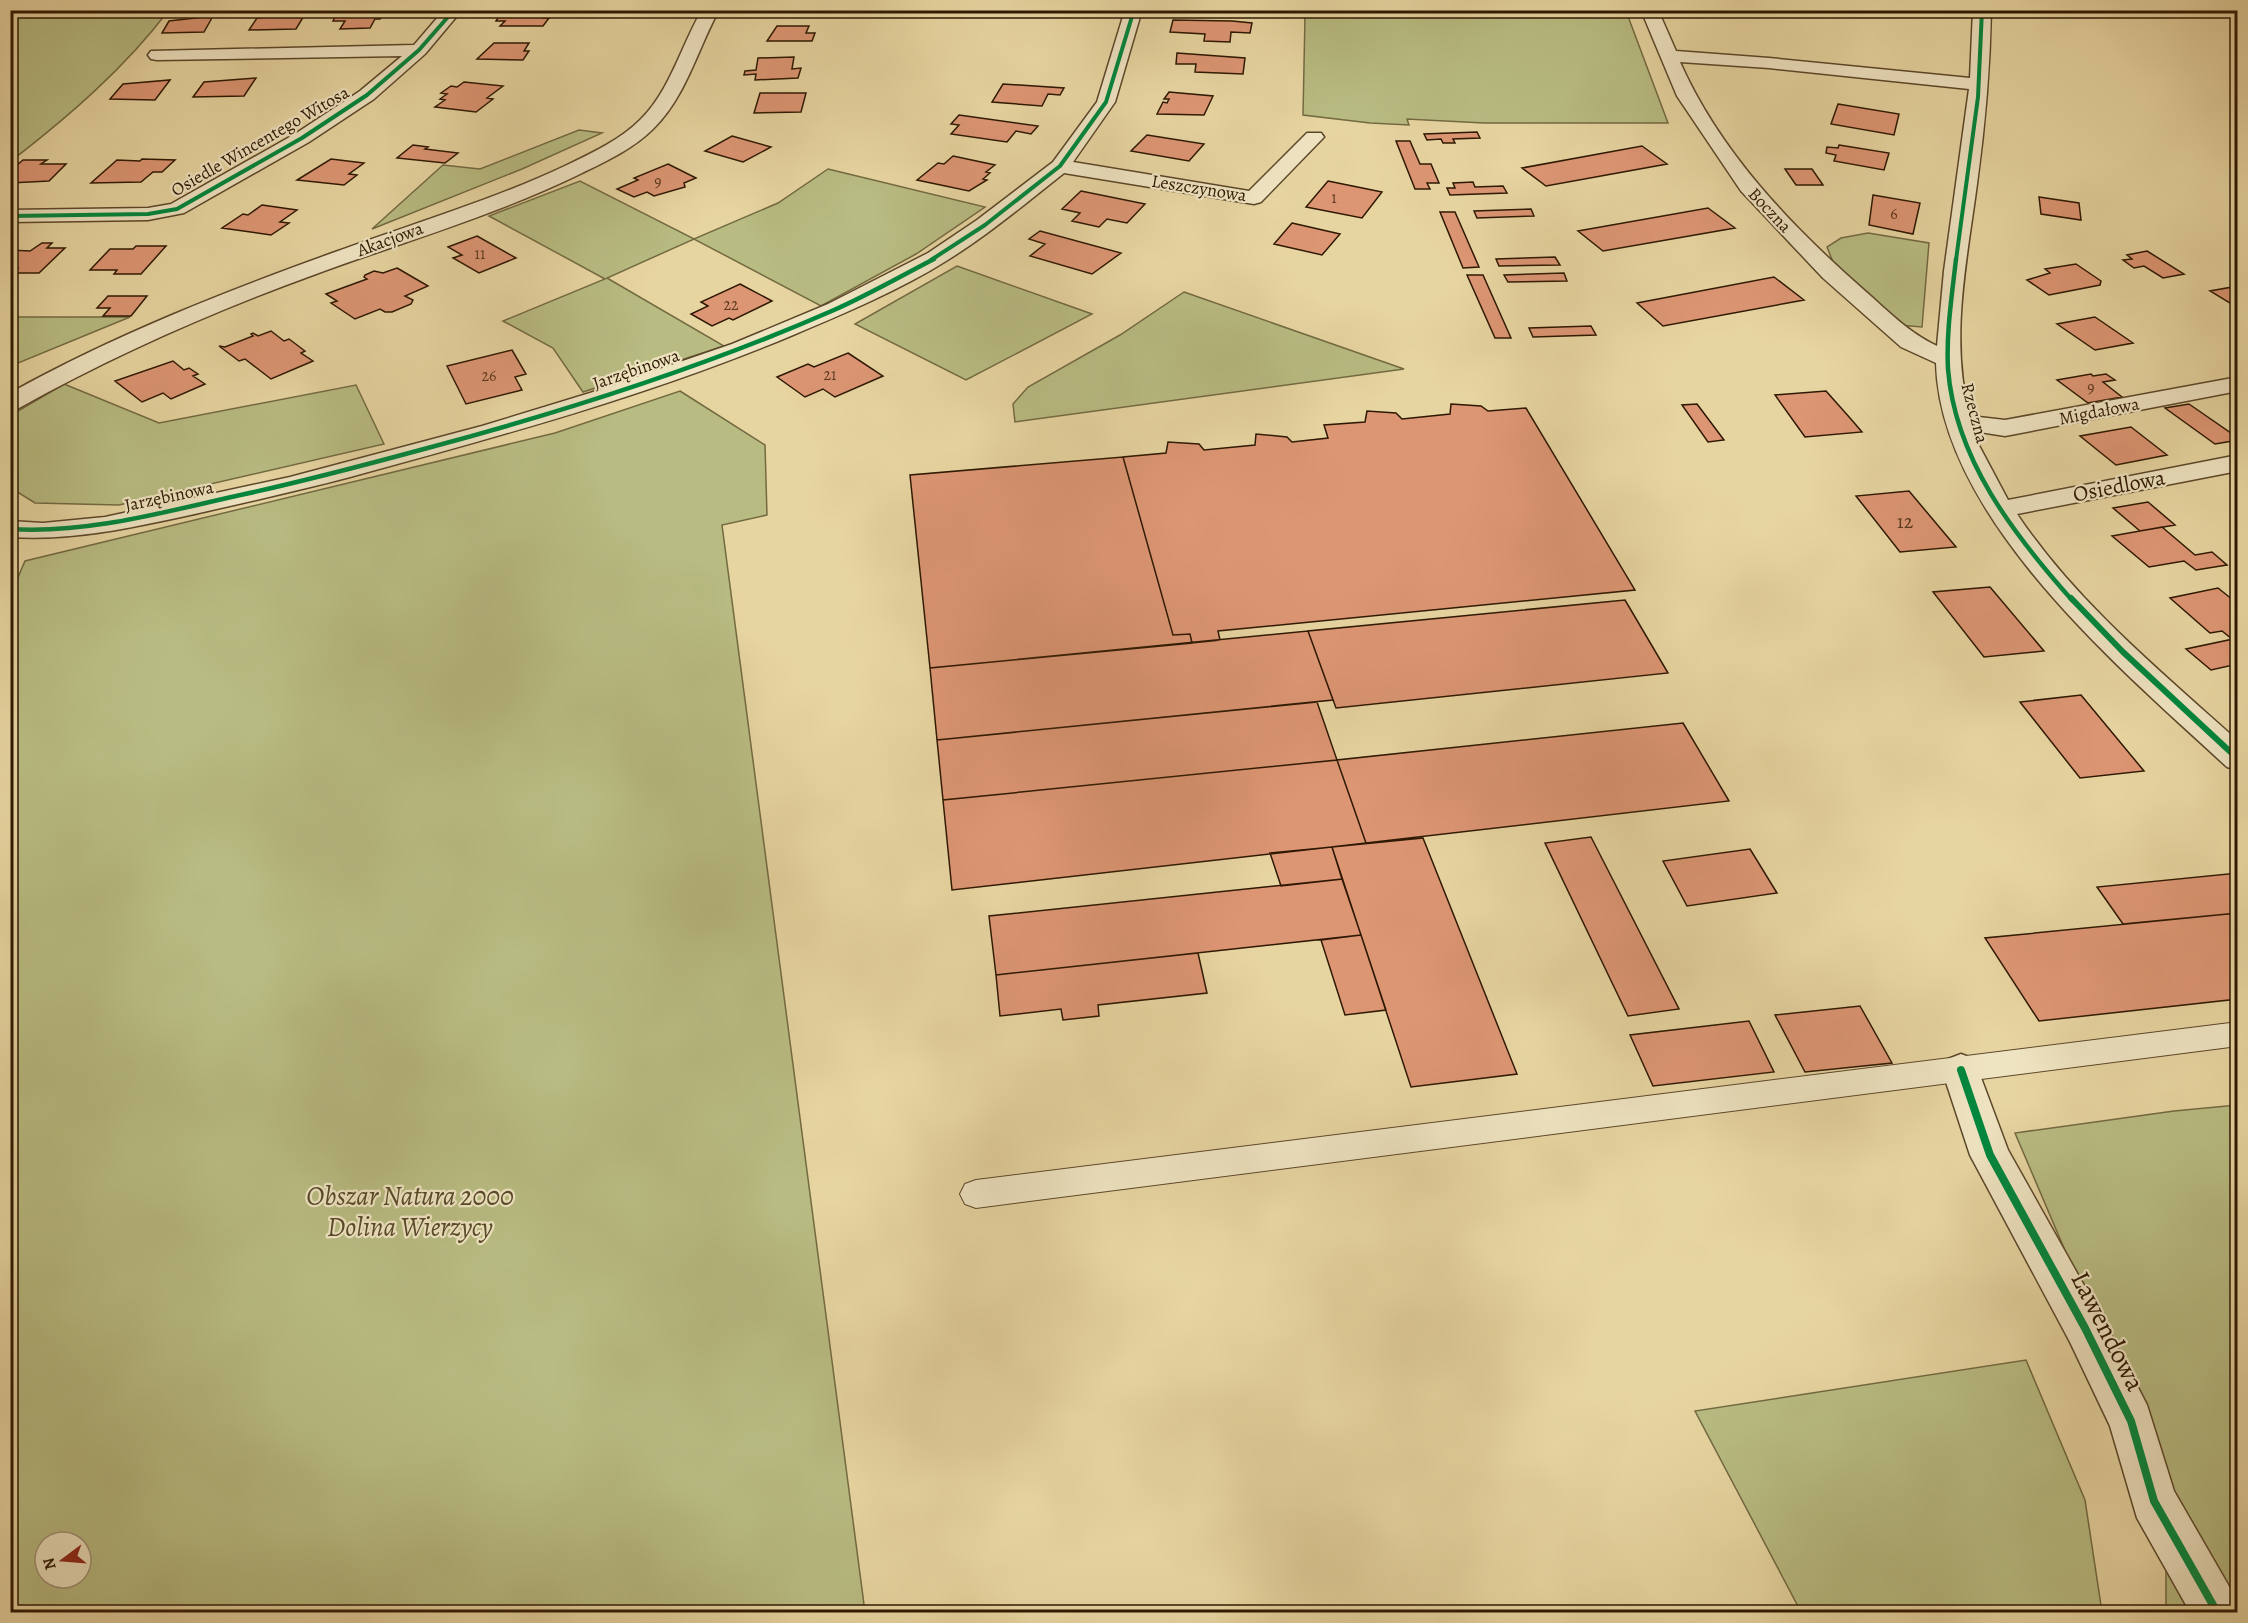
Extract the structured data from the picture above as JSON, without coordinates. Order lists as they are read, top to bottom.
{
  "streets": {
    "street": [
      "Osiedle Wincentego Witosa",
      "Leszczynowa",
      "Boczna",
      "Akacjowa",
      "Jarzębinowa",
      "Migdałowa",
      "Rzeczna",
      "Osiedlowa",
      "Lawendowa"
    ]
  },
  "crossings": [
    ["Leszczynowa", "Jarzębinowa"],
    ["Boczna", "Rzeczna"],
    ["Migdałowa", "Rzeczna"],
    ["Rzeczna", "Osiedlowa"]
  ],
  "parks": ["Obszar Natura 2000 Dolina Wierzycy"],
  "house_numbers": [
    "9",
    "1",
    "6",
    "11",
    "22",
    "21",
    "26",
    "9",
    "12"
  ],
  "north": "left"
}
